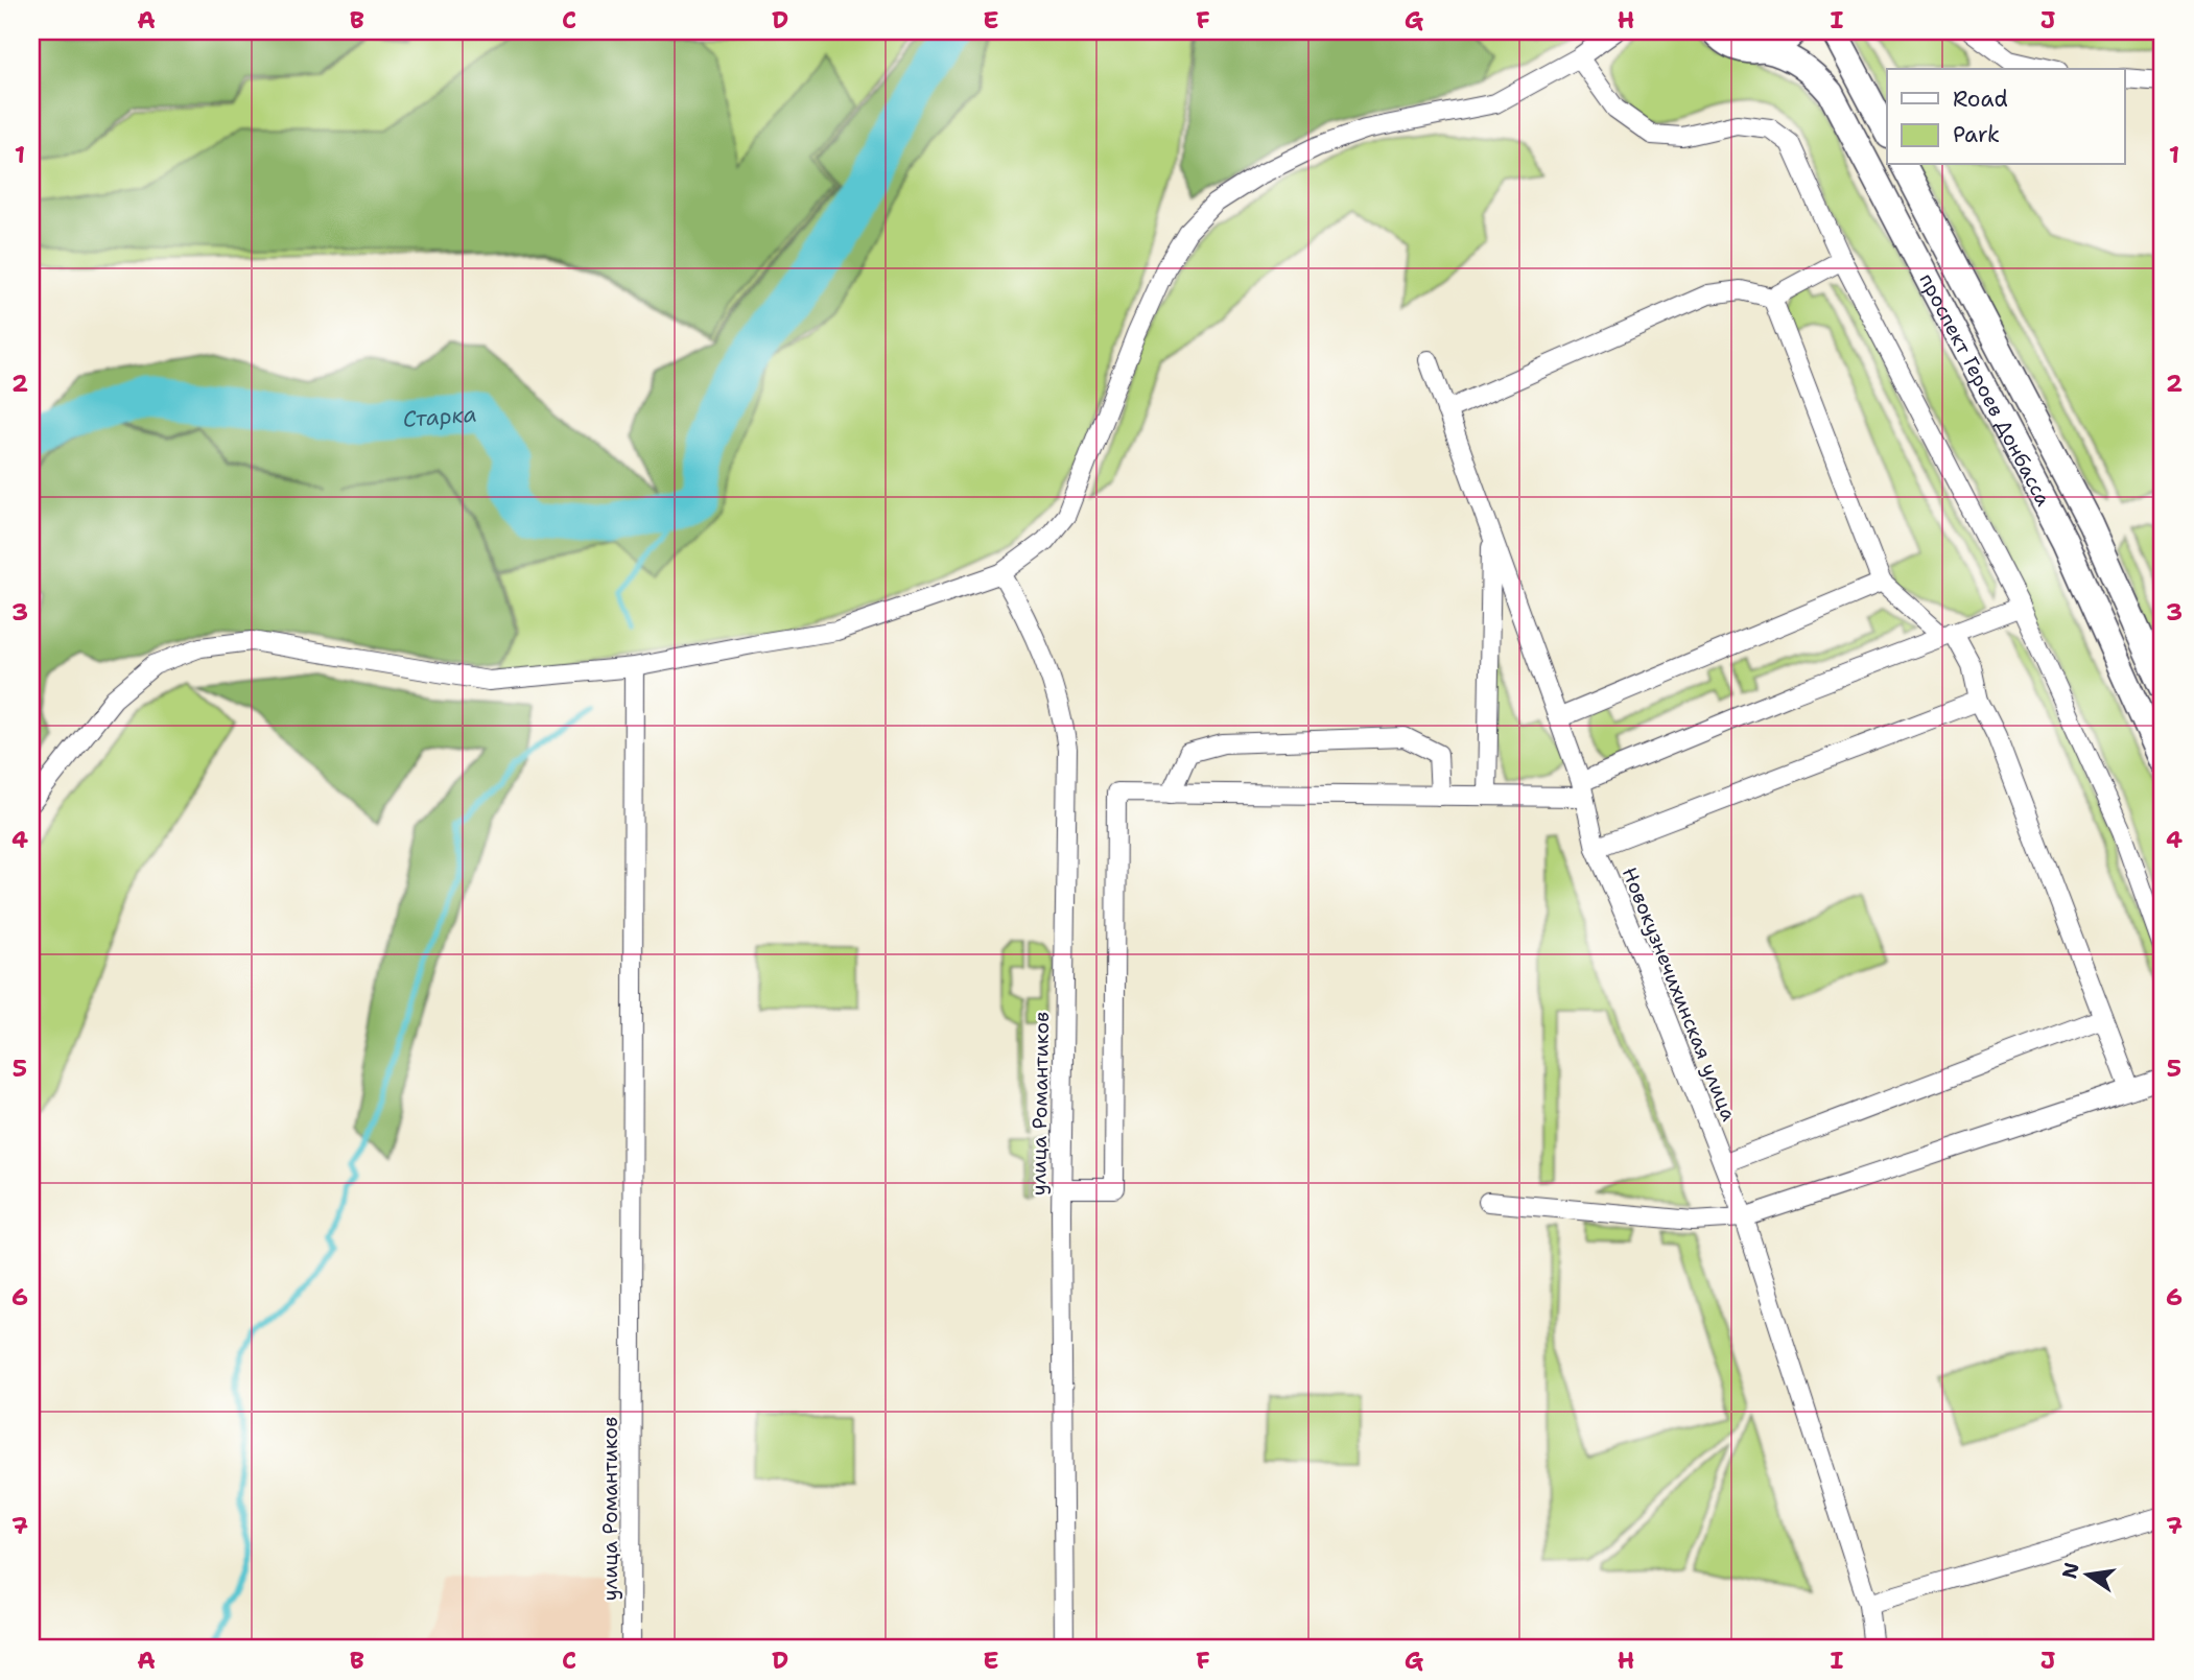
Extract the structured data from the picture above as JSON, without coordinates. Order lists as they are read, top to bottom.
{
  "streets": {
    "street": ["проспект Героев Донбасса", "Новокузнечихинская улица", "улица Романтиков"]
  },
  "water": ["Старка"],
  "legend": ["Road", "Park"],
  "north": "left",
  "grid": {
    "columns": [
      "A",
      "B",
      "C",
      "D",
      "E",
      "F",
      "G",
      "H",
      "I",
      "J"
    ],
    "rows": [
      "1",
      "2",
      "3",
      "4",
      "5",
      "6",
      "7"
    ]
  }
}
